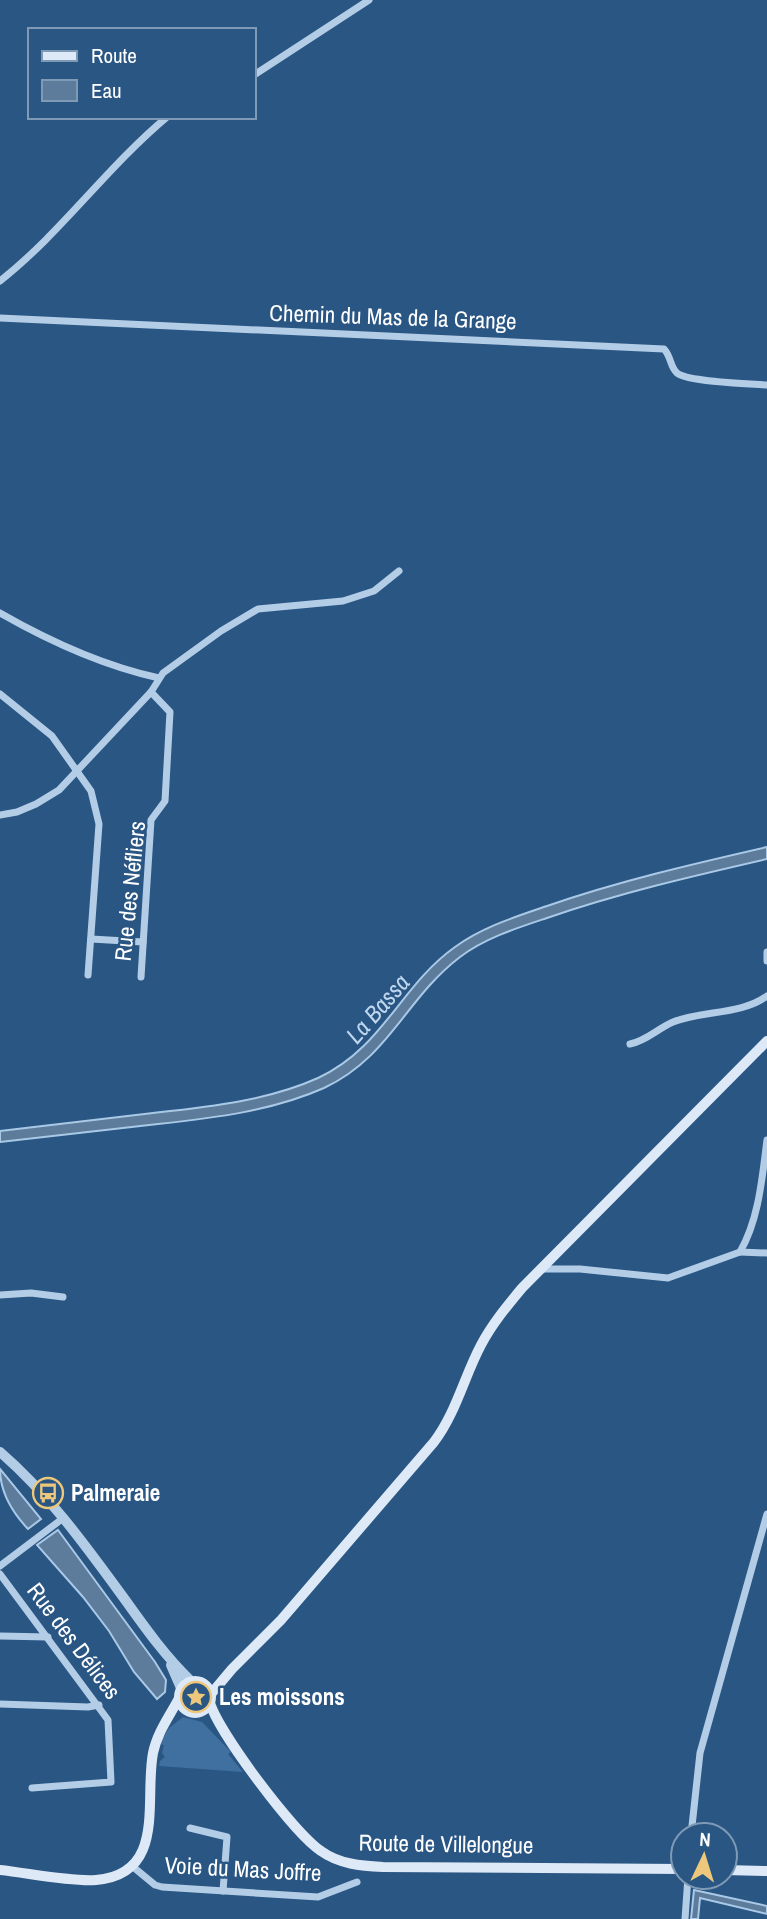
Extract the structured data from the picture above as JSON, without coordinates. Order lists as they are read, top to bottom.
{
  "streets": {
    "main road": ["Route de Villelongue"],
    "street": [
      "Chemin du Mas de la Grange",
      "Rue des Néfliers",
      "Rue des Délices",
      "Voie du Mas Joffre"
    ]
  },
  "water": ["La Bassa"],
  "places": {
    "bus stop": ["Palmeraie"],
    "place": ["Les moissons"]
  },
  "legend": ["Route", "Eau"],
  "north": "top"
}
